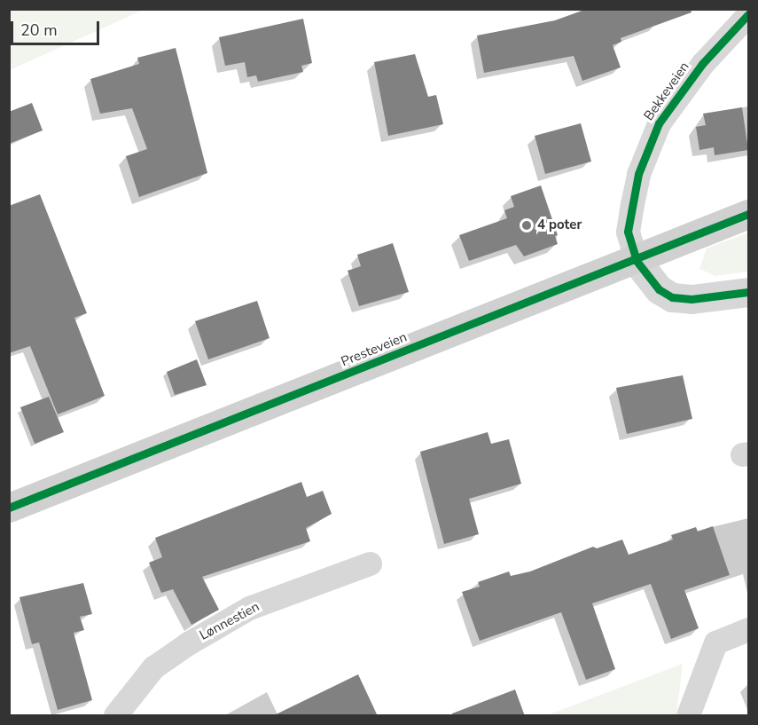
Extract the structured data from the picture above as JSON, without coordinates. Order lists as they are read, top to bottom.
{
  "streets": {
    "main road": ["Presteveien"],
    "street": ["Bekkeveien", "Lønnestien"]
  },
  "crossings": [
    ["Bekkeveien", "Presteveien"]
  ],
  "places": ["4 poter"],
  "scale_bar": "20 m"
}
